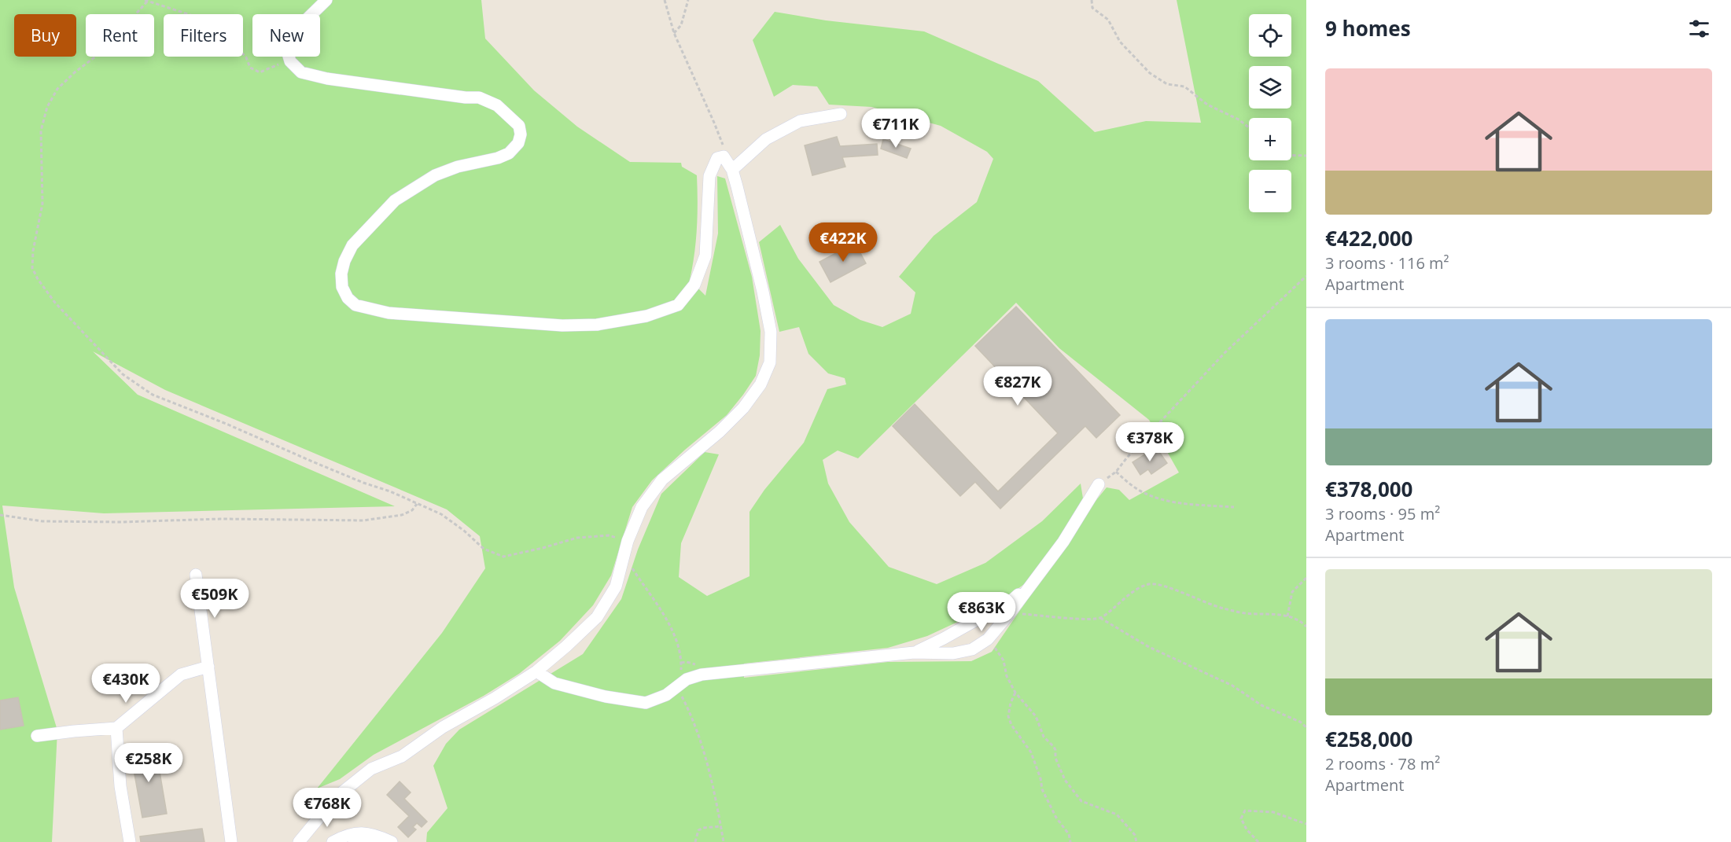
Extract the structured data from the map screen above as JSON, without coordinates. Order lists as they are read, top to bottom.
{
  "page": {
    "heading": "9 homes",
    "map_buttons": ["+", "−"],
    "chip": [
      "Buy",
      "Rent",
      "Filters",
      "New"
    ],
    "list": [
      {
        "name": "€422,000",
        "note": "3 rooms · 116 m² · Apartment"
      },
      {
        "name": "€378,000",
        "note": "3 rooms · 95 m² · Apartment"
      },
      {
        "name": "€258,000",
        "note": "2 rooms · 78 m² · Apartment"
      }
    ],
    "price": [
      "€711K",
      "€422K",
      "€827K",
      "€378K",
      "€509K",
      "€863K",
      "€430K",
      "€258K",
      "€768K"
    ]
  }
}
